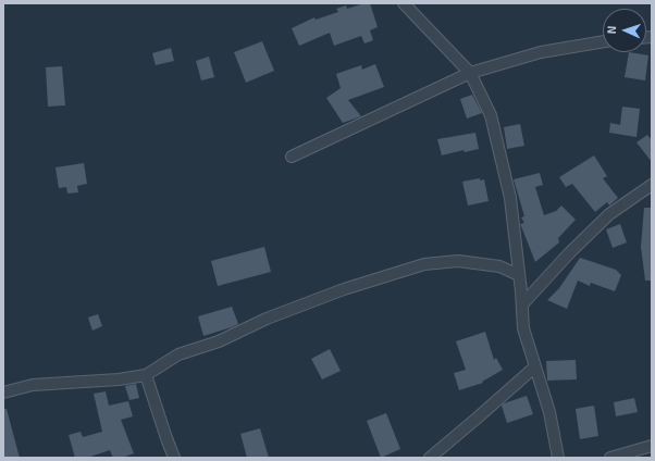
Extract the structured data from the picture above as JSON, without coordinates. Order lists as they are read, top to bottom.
{
  "north": "left"
}
